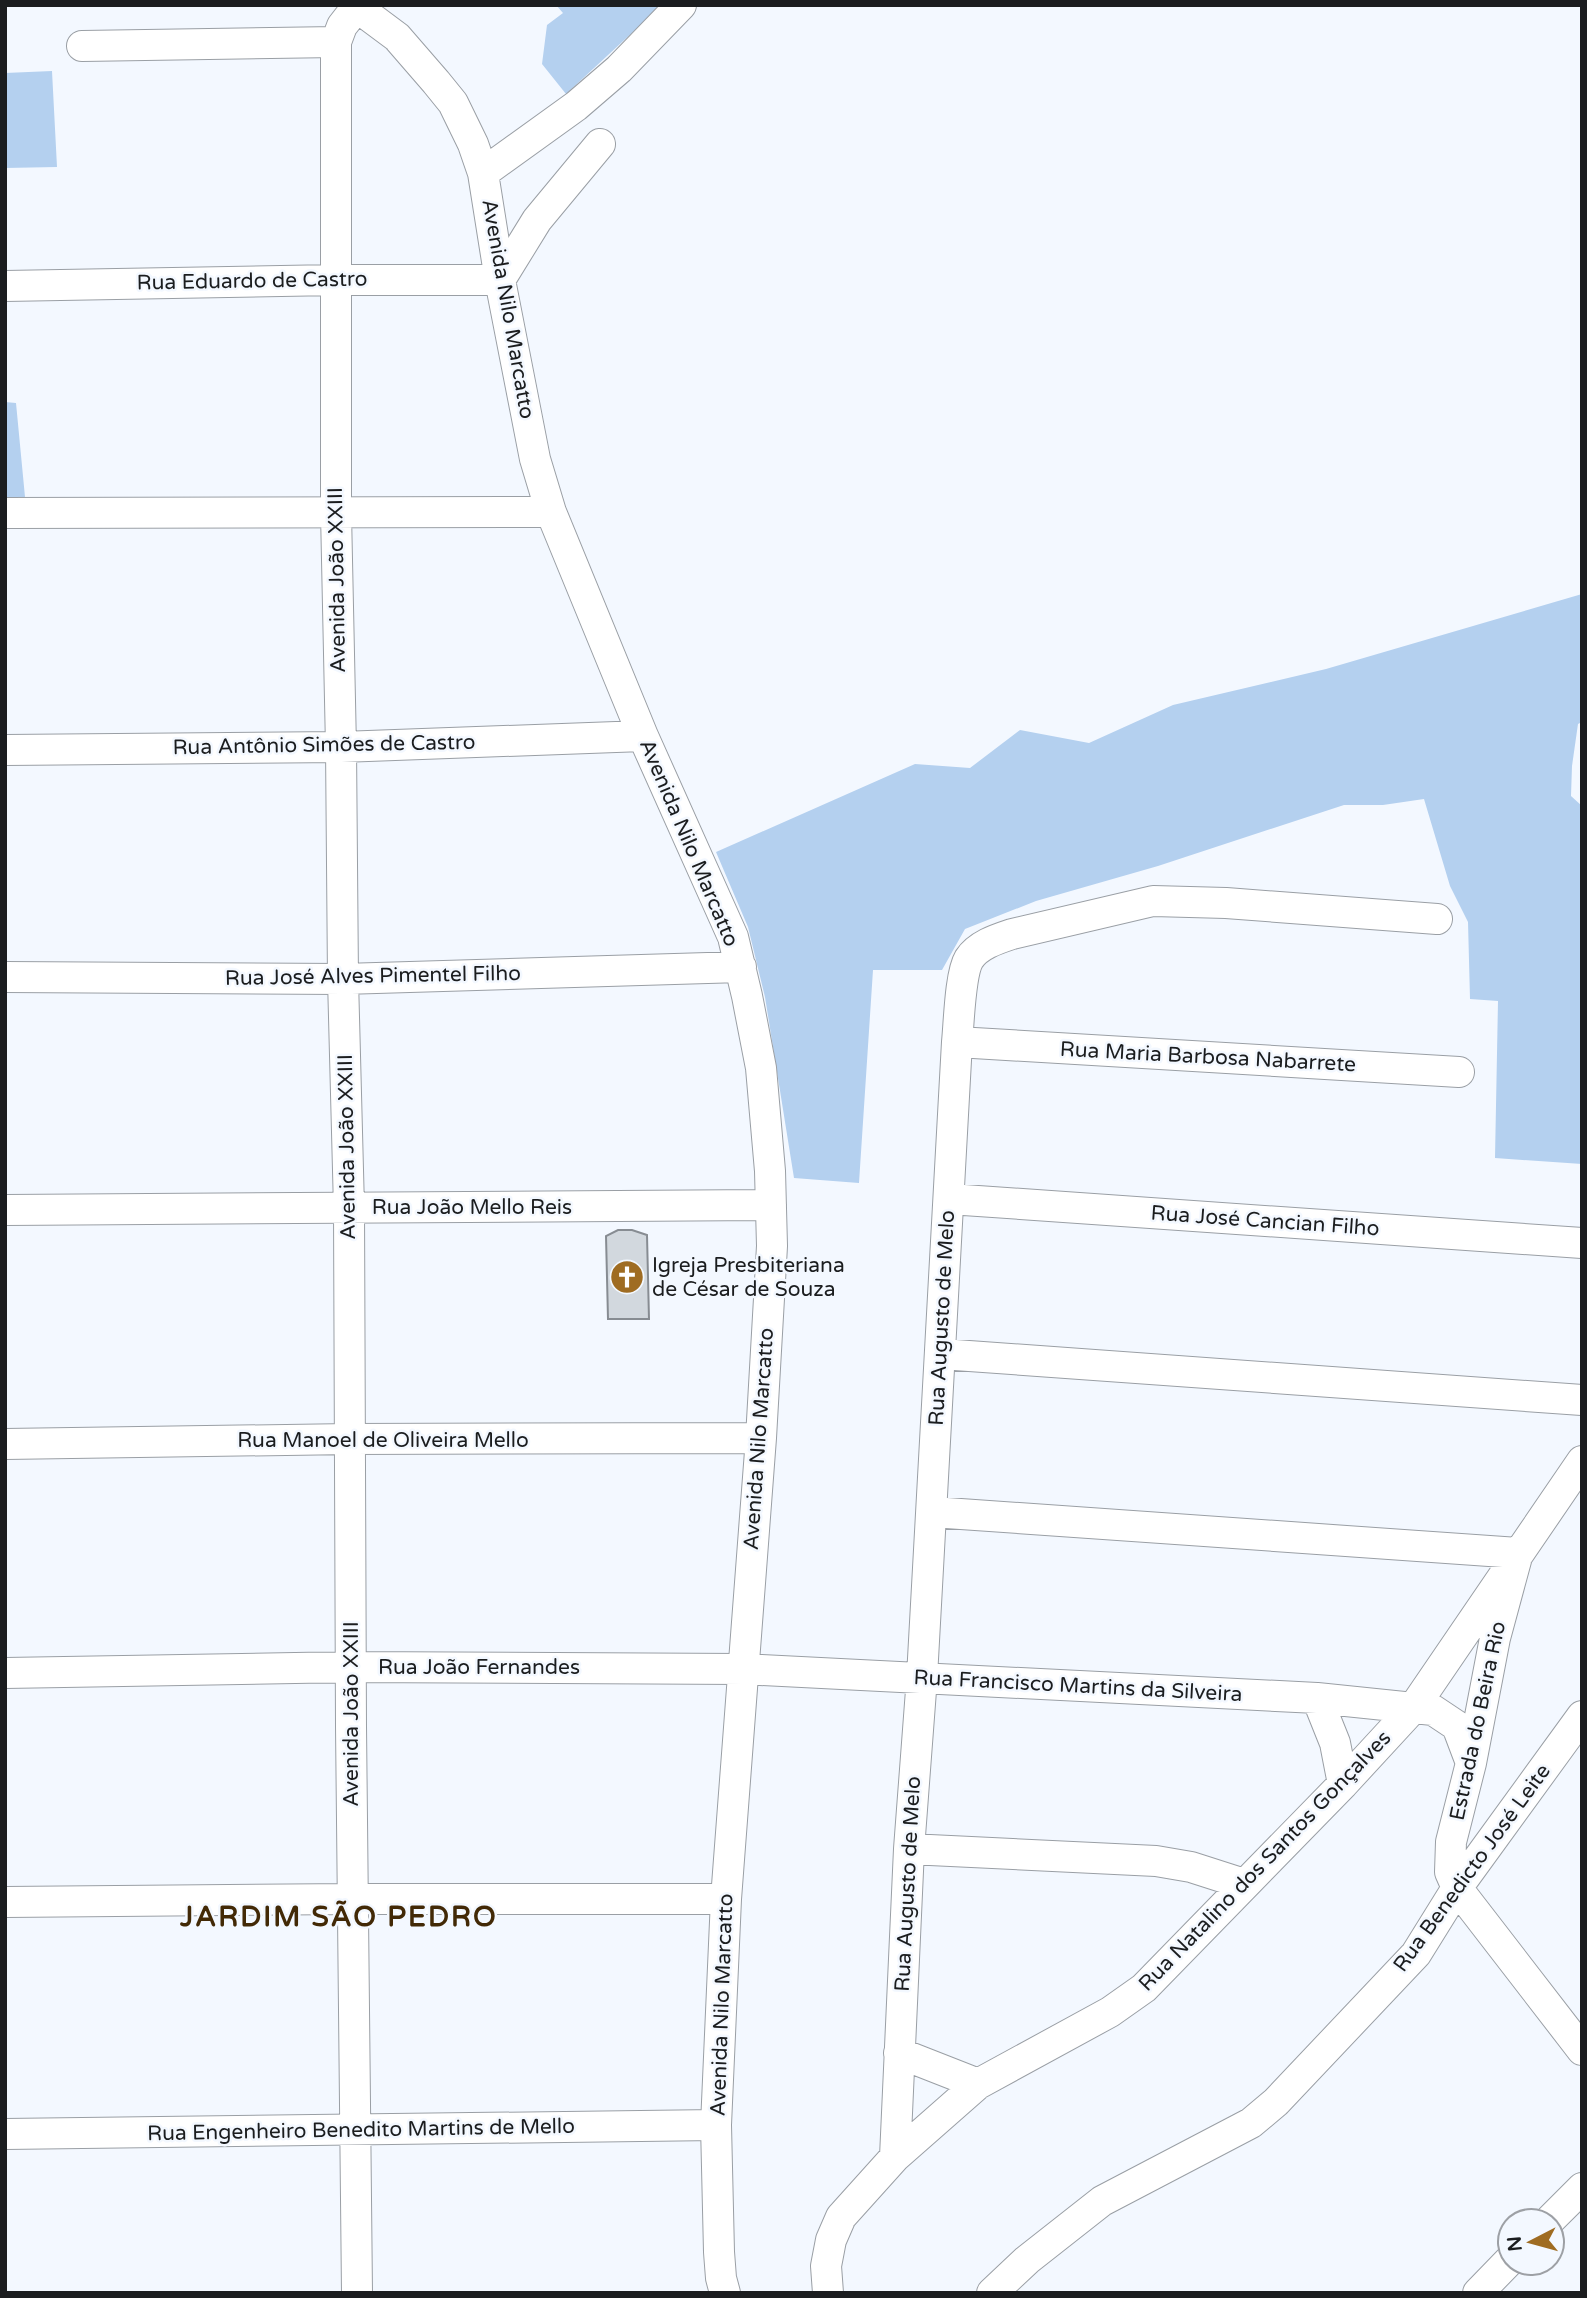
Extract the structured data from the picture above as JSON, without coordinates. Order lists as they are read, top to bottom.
{
  "streets": {
    "street": [
      "Rua Eduardo de Castro",
      "Avenida Nilo Marcatto",
      "Avenida João XXIII",
      "Rua Antônio Simões de Castro",
      "Rua José Alves Pimentel Filho",
      "Rua Maria Barbosa Nabarrete",
      "Rua João Mello Reis",
      "Rua José Cancian Filho",
      "Rua Augusto de Melo",
      "Rua Manoel de Oliveira Mello",
      "Rua João Fernandes",
      "Rua Francisco Martins da Silveira",
      "Estrada do Beira Rio",
      "Rua Natalino dos Santos Gonçalves",
      "Rua Benedicto José Leite",
      "Rua Engenheiro Benedito Martins de Mello"
    ]
  },
  "crossings": [
    ["Rua Eduardo de Castro", "Avenida Nilo Marcatto"],
    ["Rua Eduardo de Castro", "Avenida João XXIII"],
    ["Avenida Nilo Marcatto", "Rua Antônio Simões de Castro"],
    ["Avenida Nilo Marcatto", "Rua José Alves Pimentel Filho"],
    ["Avenida Nilo Marcatto", "Rua João Mello Reis"],
    ["Avenida Nilo Marcatto", "Rua Manoel de Oliveira Mello"],
    ["Avenida Nilo Marcatto", "Rua João Fernandes"],
    ["Avenida Nilo Marcatto", "Rua Francisco Martins da Silveira"],
    ["Avenida Nilo Marcatto", "Rua Engenheiro Benedito Martins de Mello"],
    ["Avenida João XXIII", "Rua Antônio Simões de Castro"],
    ["Avenida João XXIII", "Rua José Alves Pimentel Filho"],
    ["Avenida João XXIII", "Rua João Mello Reis"],
    ["Avenida João XXIII", "Rua Manoel de Oliveira Mello"],
    ["Avenida João XXIII", "Rua João Fernandes"],
    ["Avenida João XXIII", "Rua Engenheiro Benedito Martins de Mello"],
    ["Rua Maria Barbosa Nabarrete", "Rua Augusto de Melo"],
    ["Rua José Cancian Filho", "Rua Augusto de Melo"],
    ["Rua Augusto de Melo", "Rua Francisco Martins da Silveira"],
    ["Rua Augusto de Melo", "Rua Natalino dos Santos Gonçalves"],
    ["Rua João Fernandes", "Rua Francisco Martins da Silveira"],
    ["Rua Francisco Martins da Silveira", "Estrada do Beira Rio"],
    ["Rua Francisco Martins da Silveira", "Rua Natalino dos Santos Gonçalves"],
    ["Estrada do Beira Rio", "Rua Natalino dos Santos Gonçalves"],
    ["Estrada do Beira Rio", "Rua Benedicto José Leite"]
  ],
  "districts": ["JARDIM SÃO PEDRO"],
  "places": {
    "church": ["Igreja Presbiteriana de César de Souza"]
  },
  "north": "left"
}
